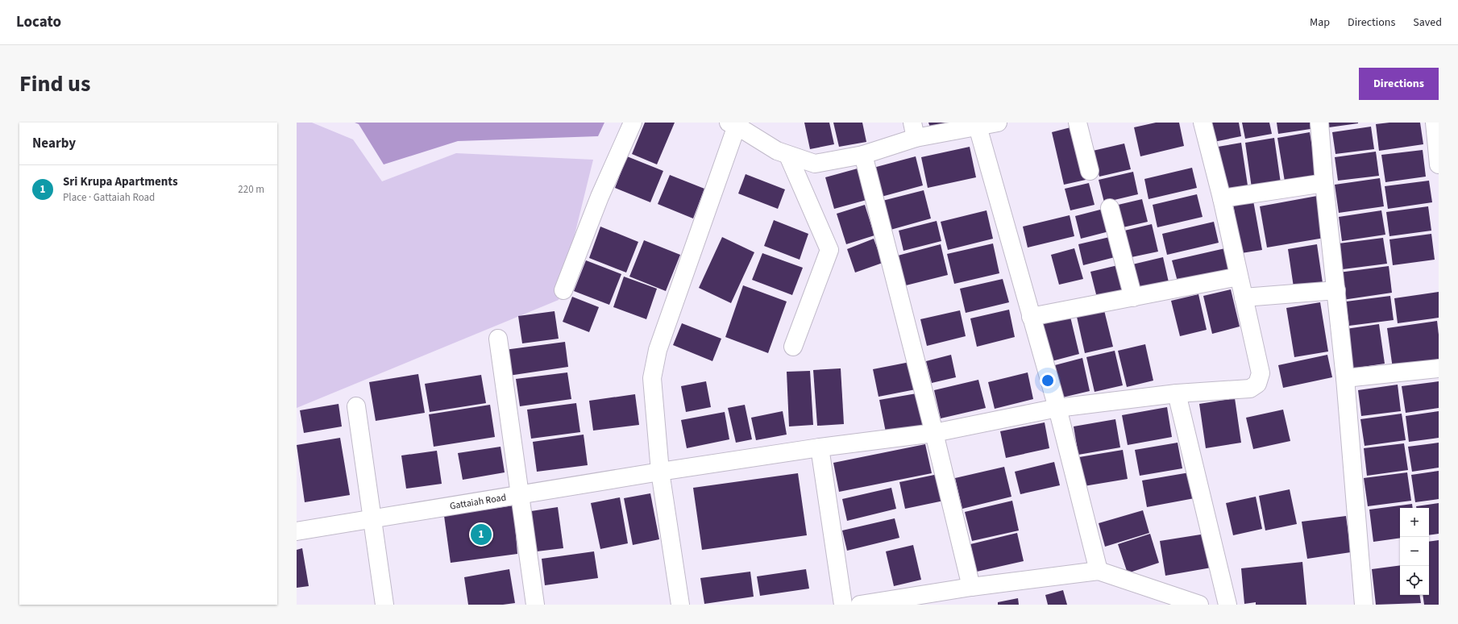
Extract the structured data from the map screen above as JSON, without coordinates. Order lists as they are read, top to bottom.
{
  "streets": {
    "street": ["Gattaiah Road"]
  },
  "page": {
    "header": "Locato",
    "nav": ["Map", "Directions", "Saved"],
    "title": "Find us",
    "buttons": "Directions",
    "heading": "Nearby",
    "list": [
      {
        "mark": "1",
        "name": "Sri Krupa Apartments",
        "note": "Place · Gattaiah Road",
        "value": "220 m"
      }
    ],
    "map_buttons": ["+", "−"],
    "pins": "1"
  }
}
